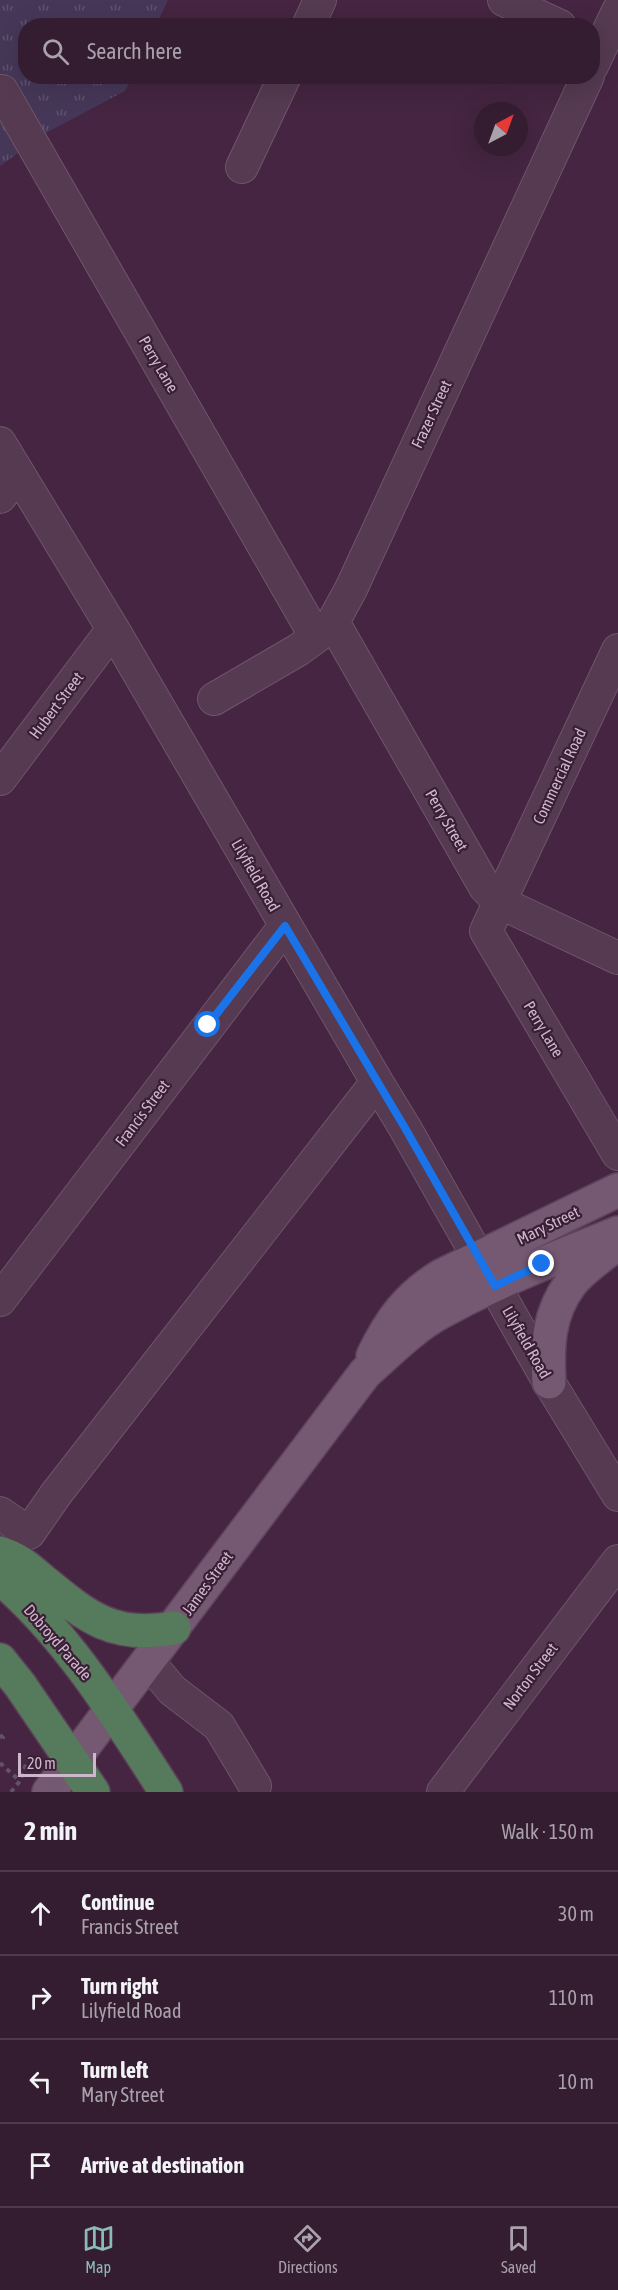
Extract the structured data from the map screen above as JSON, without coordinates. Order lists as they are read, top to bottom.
{
  "streets": {
    "highway": ["Dobroyd Parade"],
    "main road": ["Mary Street", "James Street"],
    "street": [
      "Perry Lane",
      "Frazer Street",
      "Hubert Street",
      "Commercial Road",
      "Perry Street",
      "Lilyfield Road",
      "Francis Street",
      "Norton Street"
    ]
  },
  "crossings": [
    ["Perry Lane", "Frazer Street"],
    ["Perry Lane", "Commercial Road"],
    ["Perry Lane", "Perry Street"],
    ["Frazer Street", "Perry Street"],
    ["Hubert Street", "Lilyfield Road"],
    ["Commercial Road", "Perry Street"],
    ["Lilyfield Road", "Francis Street"],
    ["Lilyfield Road", "Mary Street"],
    ["Lilyfield Road", "James Street"],
    ["Mary Street", "James Street"],
    ["James Street", "Dobroyd Parade"]
  ],
  "scale_bar": "20 m",
  "north": "top right",
  "page": {
    "search": "Search here",
    "scale": "20 m",
    "heading": ["2 min", "Walk · 150 m"],
    "list": [
      ["Continue", "Francis Street", "30 m"],
      ["Turn right", "Lilyfield Road", "110 m"],
      ["Turn left", "Mary Street", "10 m"],
      "Arrive at destination"
    ],
    "nav": ["Map", "Directions", "Saved"]
  }
}
